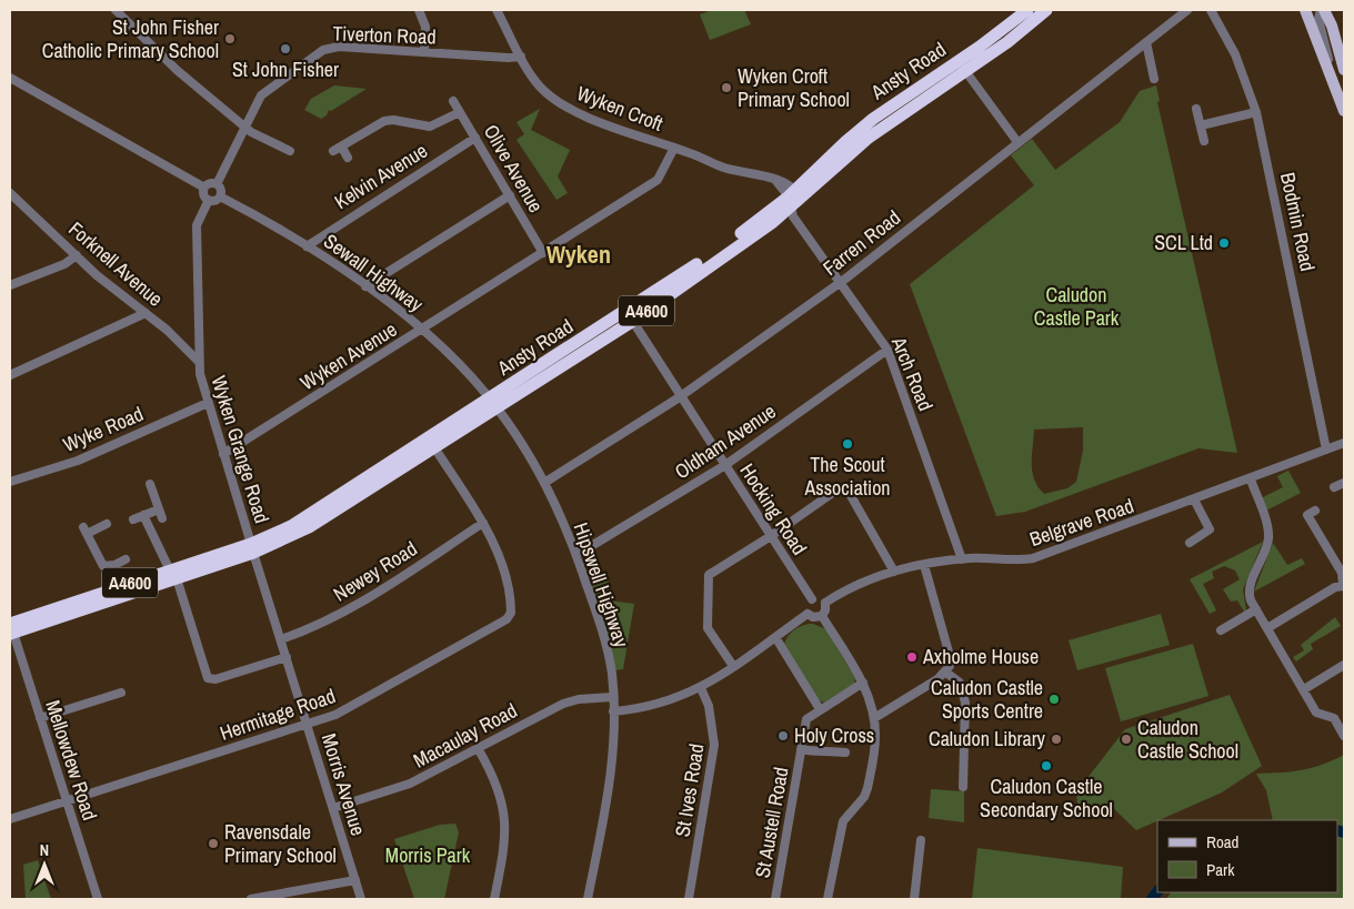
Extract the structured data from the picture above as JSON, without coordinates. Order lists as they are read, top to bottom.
{
  "streets": {
    "highway": ["Ansty Road", "A4600"],
    "street": [
      "Tiverton Road",
      "Wyken Croft",
      "Olive Avenue",
      "Kelvin Avenue",
      "Bodmin Road",
      "Farren Road",
      "Forknell Avenue",
      "Sewall Highway",
      "Wyken Avenue",
      "Arch Road",
      "Wyke Road",
      "Oldham Avenue",
      "Wyken Grange Road",
      "Hocking Road",
      "Belgrave Road",
      "Newey Road",
      "Hipswell Highway",
      "Hermitage Road",
      "Macaulay Road",
      "Mellowdew Road",
      "Morris Avenue",
      "St Ives Road",
      "St Austell Road"
    ]
  },
  "crossings": [
    ["Tiverton Road", "Wyken Croft"],
    ["Tiverton Road", "Sewall Highway"],
    ["Tiverton Road", "Wyken Grange Road"],
    ["Ansty Road", "Wyken Croft"],
    ["Ansty Road", "Sewall Highway"],
    ["Ansty Road", "Arch Road"],
    ["Ansty Road", "Wyken Grange Road"],
    ["Ansty Road", "Hocking Road"],
    ["Ansty Road", "Hipswell Highway"],
    ["Ansty Road", "Mellowdew Road"],
    ["Ansty Road", "Morris Avenue"],
    ["Wyken Croft", "Wyken Avenue"],
    ["Wyken Croft", "Arch Road"],
    ["Olive Avenue", "Kelvin Avenue"],
    ["Olive Avenue", "Wyken Avenue"],
    ["Kelvin Avenue", "Sewall Highway"],
    ["Bodmin Road", "Belgrave Road"],
    ["Farren Road", "Arch Road"],
    ["Farren Road", "Hocking Road"],
    ["Farren Road", "Hipswell Highway"],
    ["Forknell Avenue", "Wyken Grange Road"],
    ["Sewall Highway", "Wyken Avenue"],
    ["Sewall Highway", "Wyken Grange Road"],
    ["Sewall Highway", "Hipswell Highway"],
    ["Wyken Avenue", "Wyken Grange Road"],
    ["Arch Road", "Oldham Avenue"],
    ["Arch Road", "Belgrave Road"],
    ["Wyke Road", "Wyken Grange Road"],
    ["Oldham Avenue", "Hocking Road"],
    ["Oldham Avenue", "Hipswell Highway"],
    ["Wyken Grange Road", "Morris Avenue"],
    ["Hocking Road", "Belgrave Road"],
    ["Newey Road", "Hermitage Road"],
    ["Newey Road", "Morris Avenue"],
    ["Hipswell Highway", "Macaulay Road"],
    ["Hermitage Road", "Mellowdew Road"],
    ["Hermitage Road", "Morris Avenue"],
    ["Macaulay Road", "Morris Avenue"]
  ],
  "districts": ["Wyken"],
  "parks": ["Caludon Castle Park", "Morris Park"],
  "places": [
    "St John Fisher Catholic Primary School",
    "St John Fisher",
    "Wyken Croft Primary School",
    "SCL Ltd",
    "The Scout Association",
    "Axholme House",
    "Caludon Castle Sports Centre",
    "Holy Cross",
    "Caludon Library",
    "Caludon Castle School",
    "Caludon Castle Secondary School",
    "Ravensdale Primary School"
  ],
  "legend": ["Road", "Park"],
  "north": "top"
}
